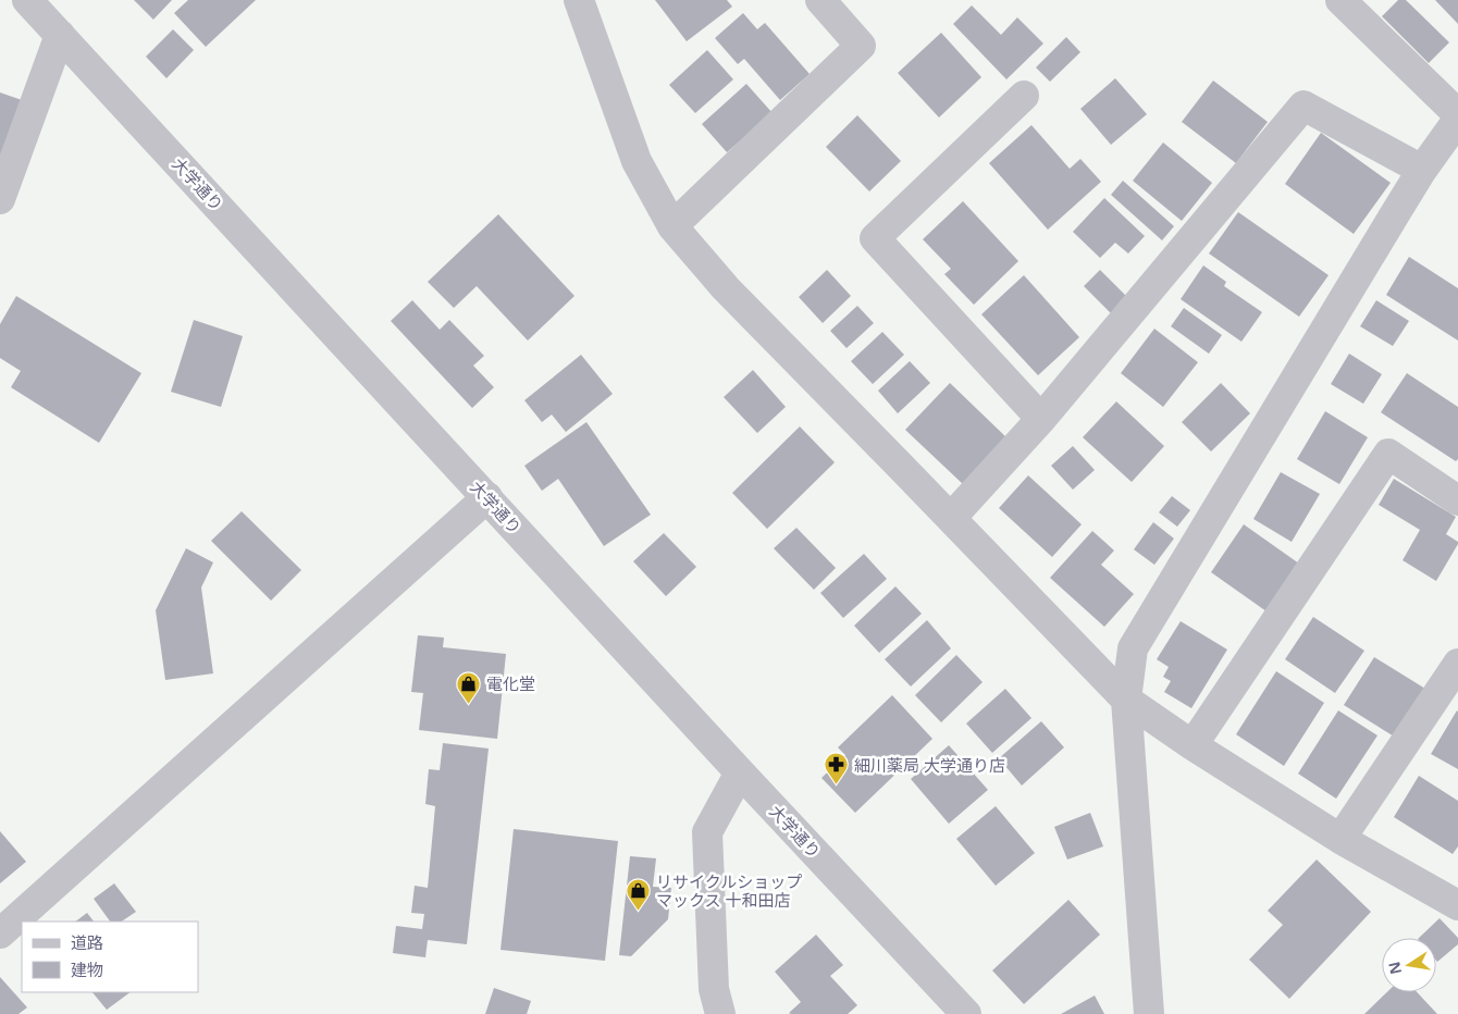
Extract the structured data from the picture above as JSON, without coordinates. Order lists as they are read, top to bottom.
{
  "streets": {
    "street": ["大学通り"]
  },
  "places": {
    "shop": ["電化堂", "リサイクルショップ マックス 十和田店"],
    "pharmacy": ["細川薬局 大学通り店"]
  },
  "legend": ["道路", "建物"],
  "north": "left"
}
